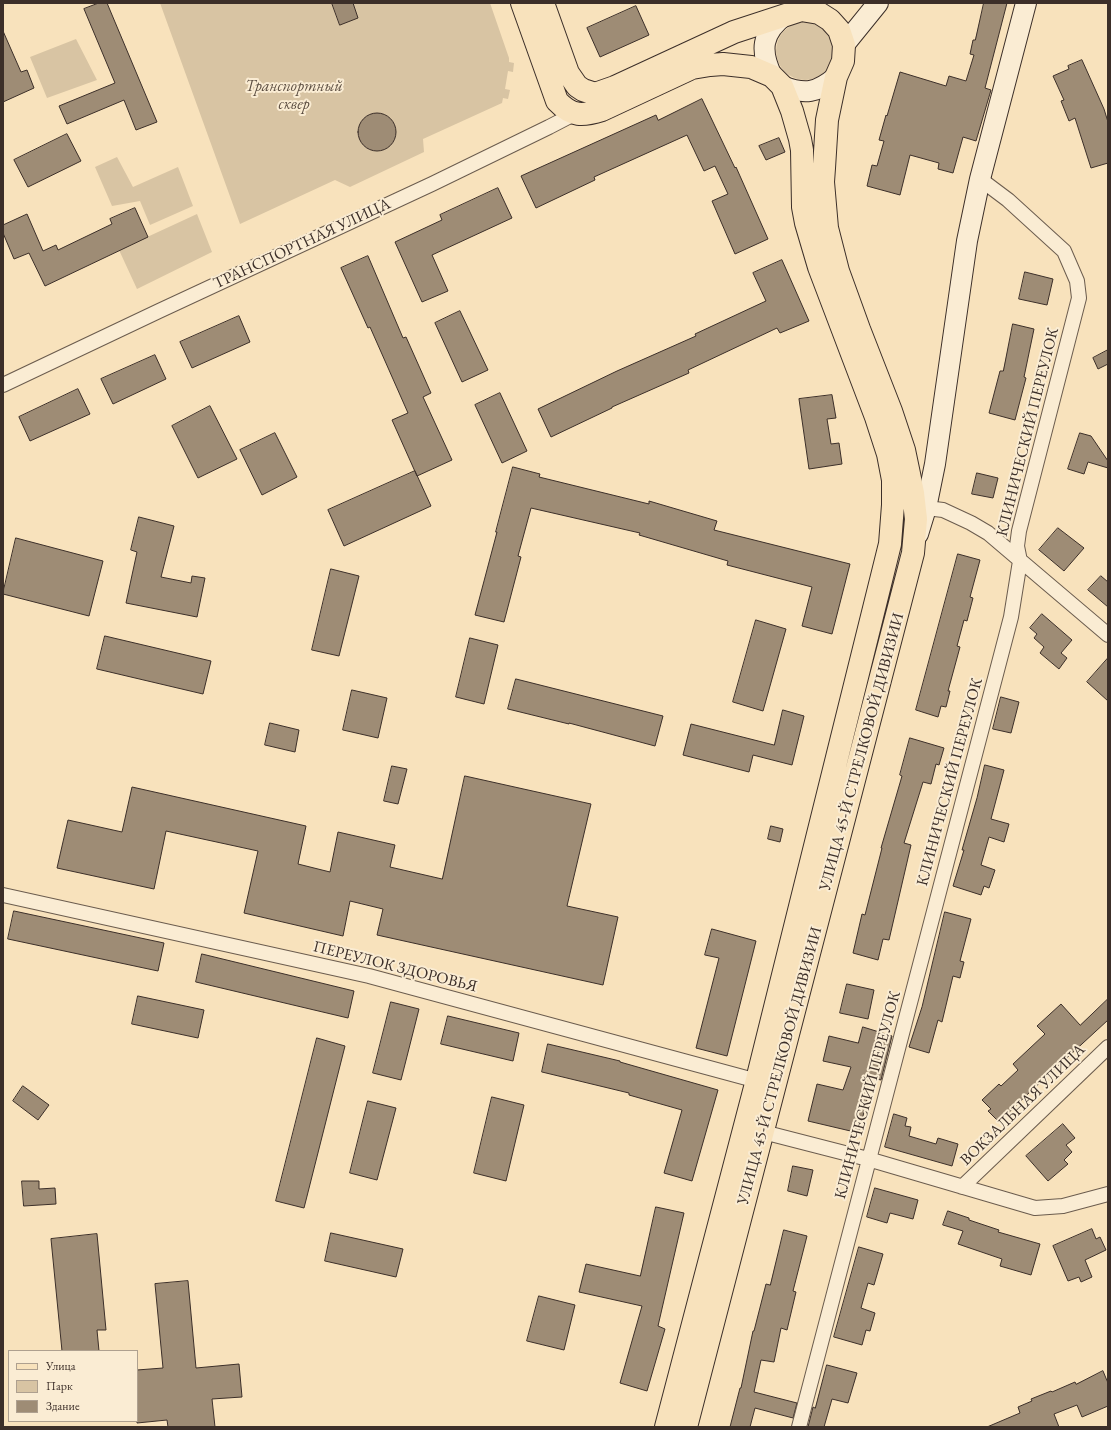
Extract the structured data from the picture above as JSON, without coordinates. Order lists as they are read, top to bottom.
{
  "streets": {
    "main road": ["УЛИЦА 45-Й СТРЕЛКОВОЙ ДИВИЗИИ"],
    "street": [
      "ТРАНСПОРТНАЯ УЛИЦА",
      "КЛИНИЧЕСКИЙ ПЕРЕУЛОК",
      "ПЕРЕУЛОК ЗДОРОВЬЯ",
      "ВОКЗАЛЬНАЯ УЛИЦА"
    ]
  },
  "crossings": [
    ["УЛИЦА 45-Й СТРЕЛКОВОЙ ДИВИЗИИ", "ПЕРЕУЛОК ЗДОРОВЬЯ"]
  ],
  "parks": ["Транспортный сквер"],
  "legend": ["Улица", "Парк", "Здание"]
}
